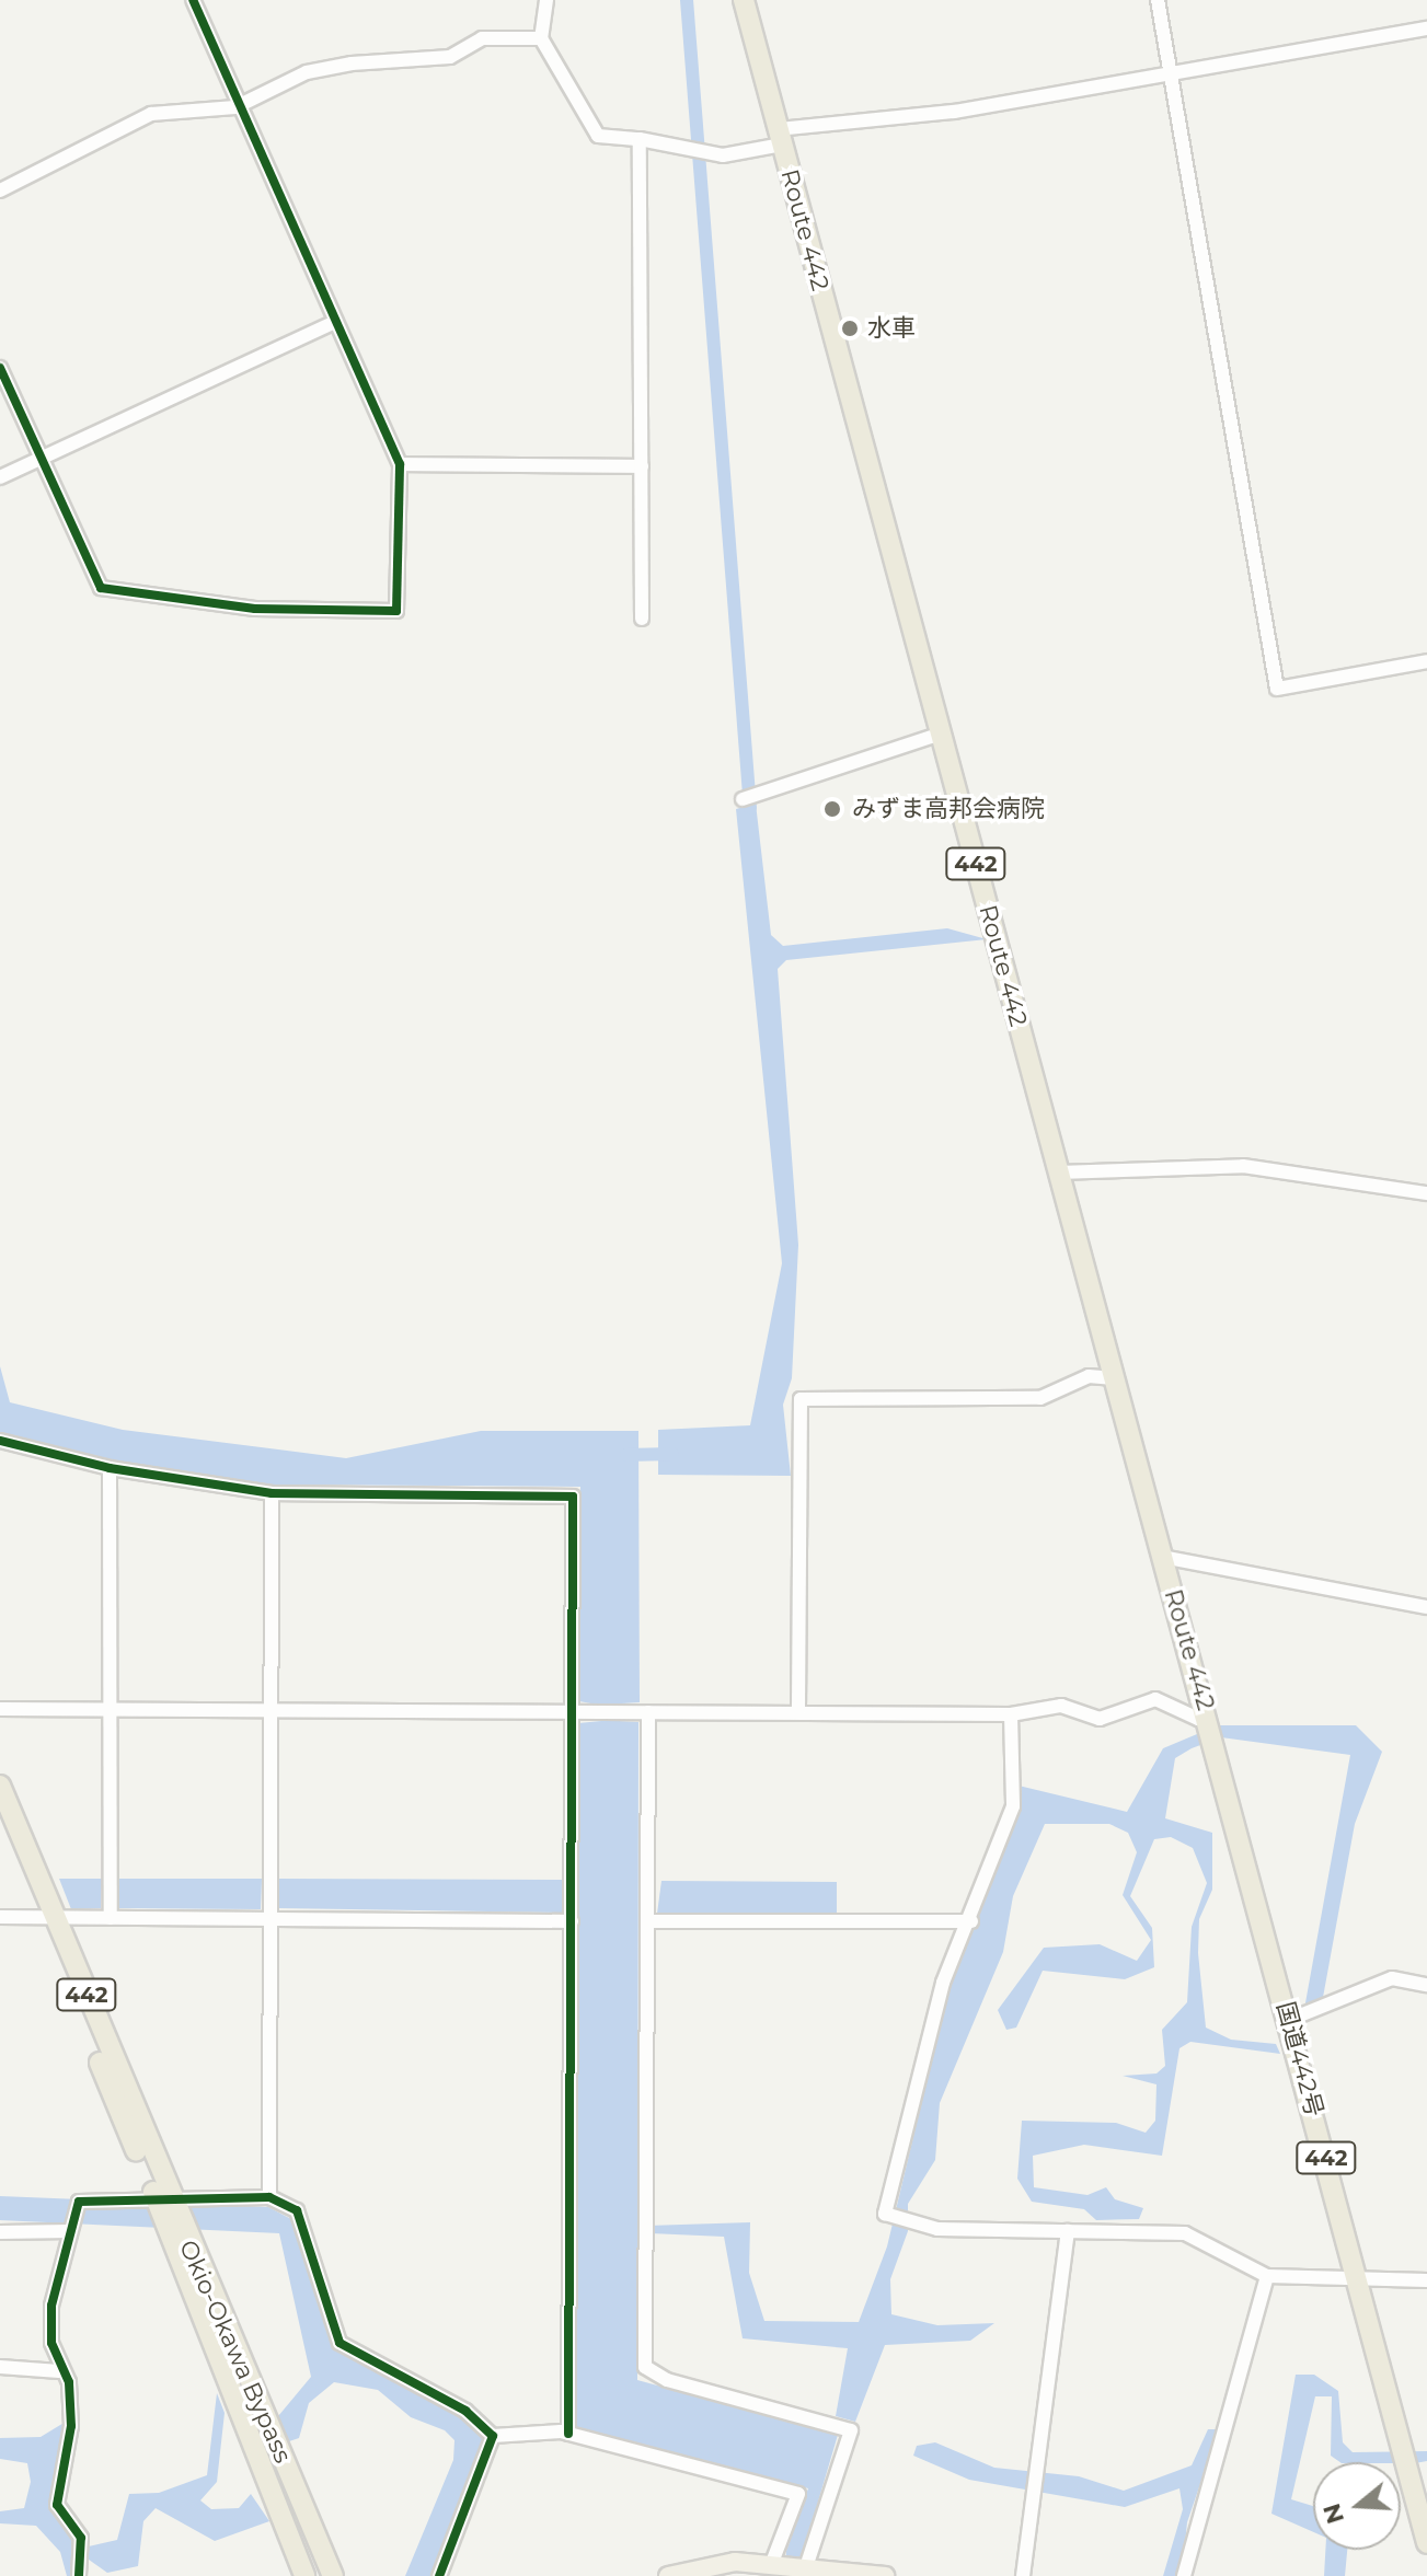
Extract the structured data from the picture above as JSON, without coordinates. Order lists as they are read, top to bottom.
{
  "streets": {
    "highway": [
      "Route 442",
      "442",
      "国道442号",
      "Okio-Okawa Bypass"
    ]
  },
  "crossings": [
    ["Route 442", "国道442号"]
  ],
  "places": ["水車", "みずま高邦会病院"],
  "north": "left"
}
